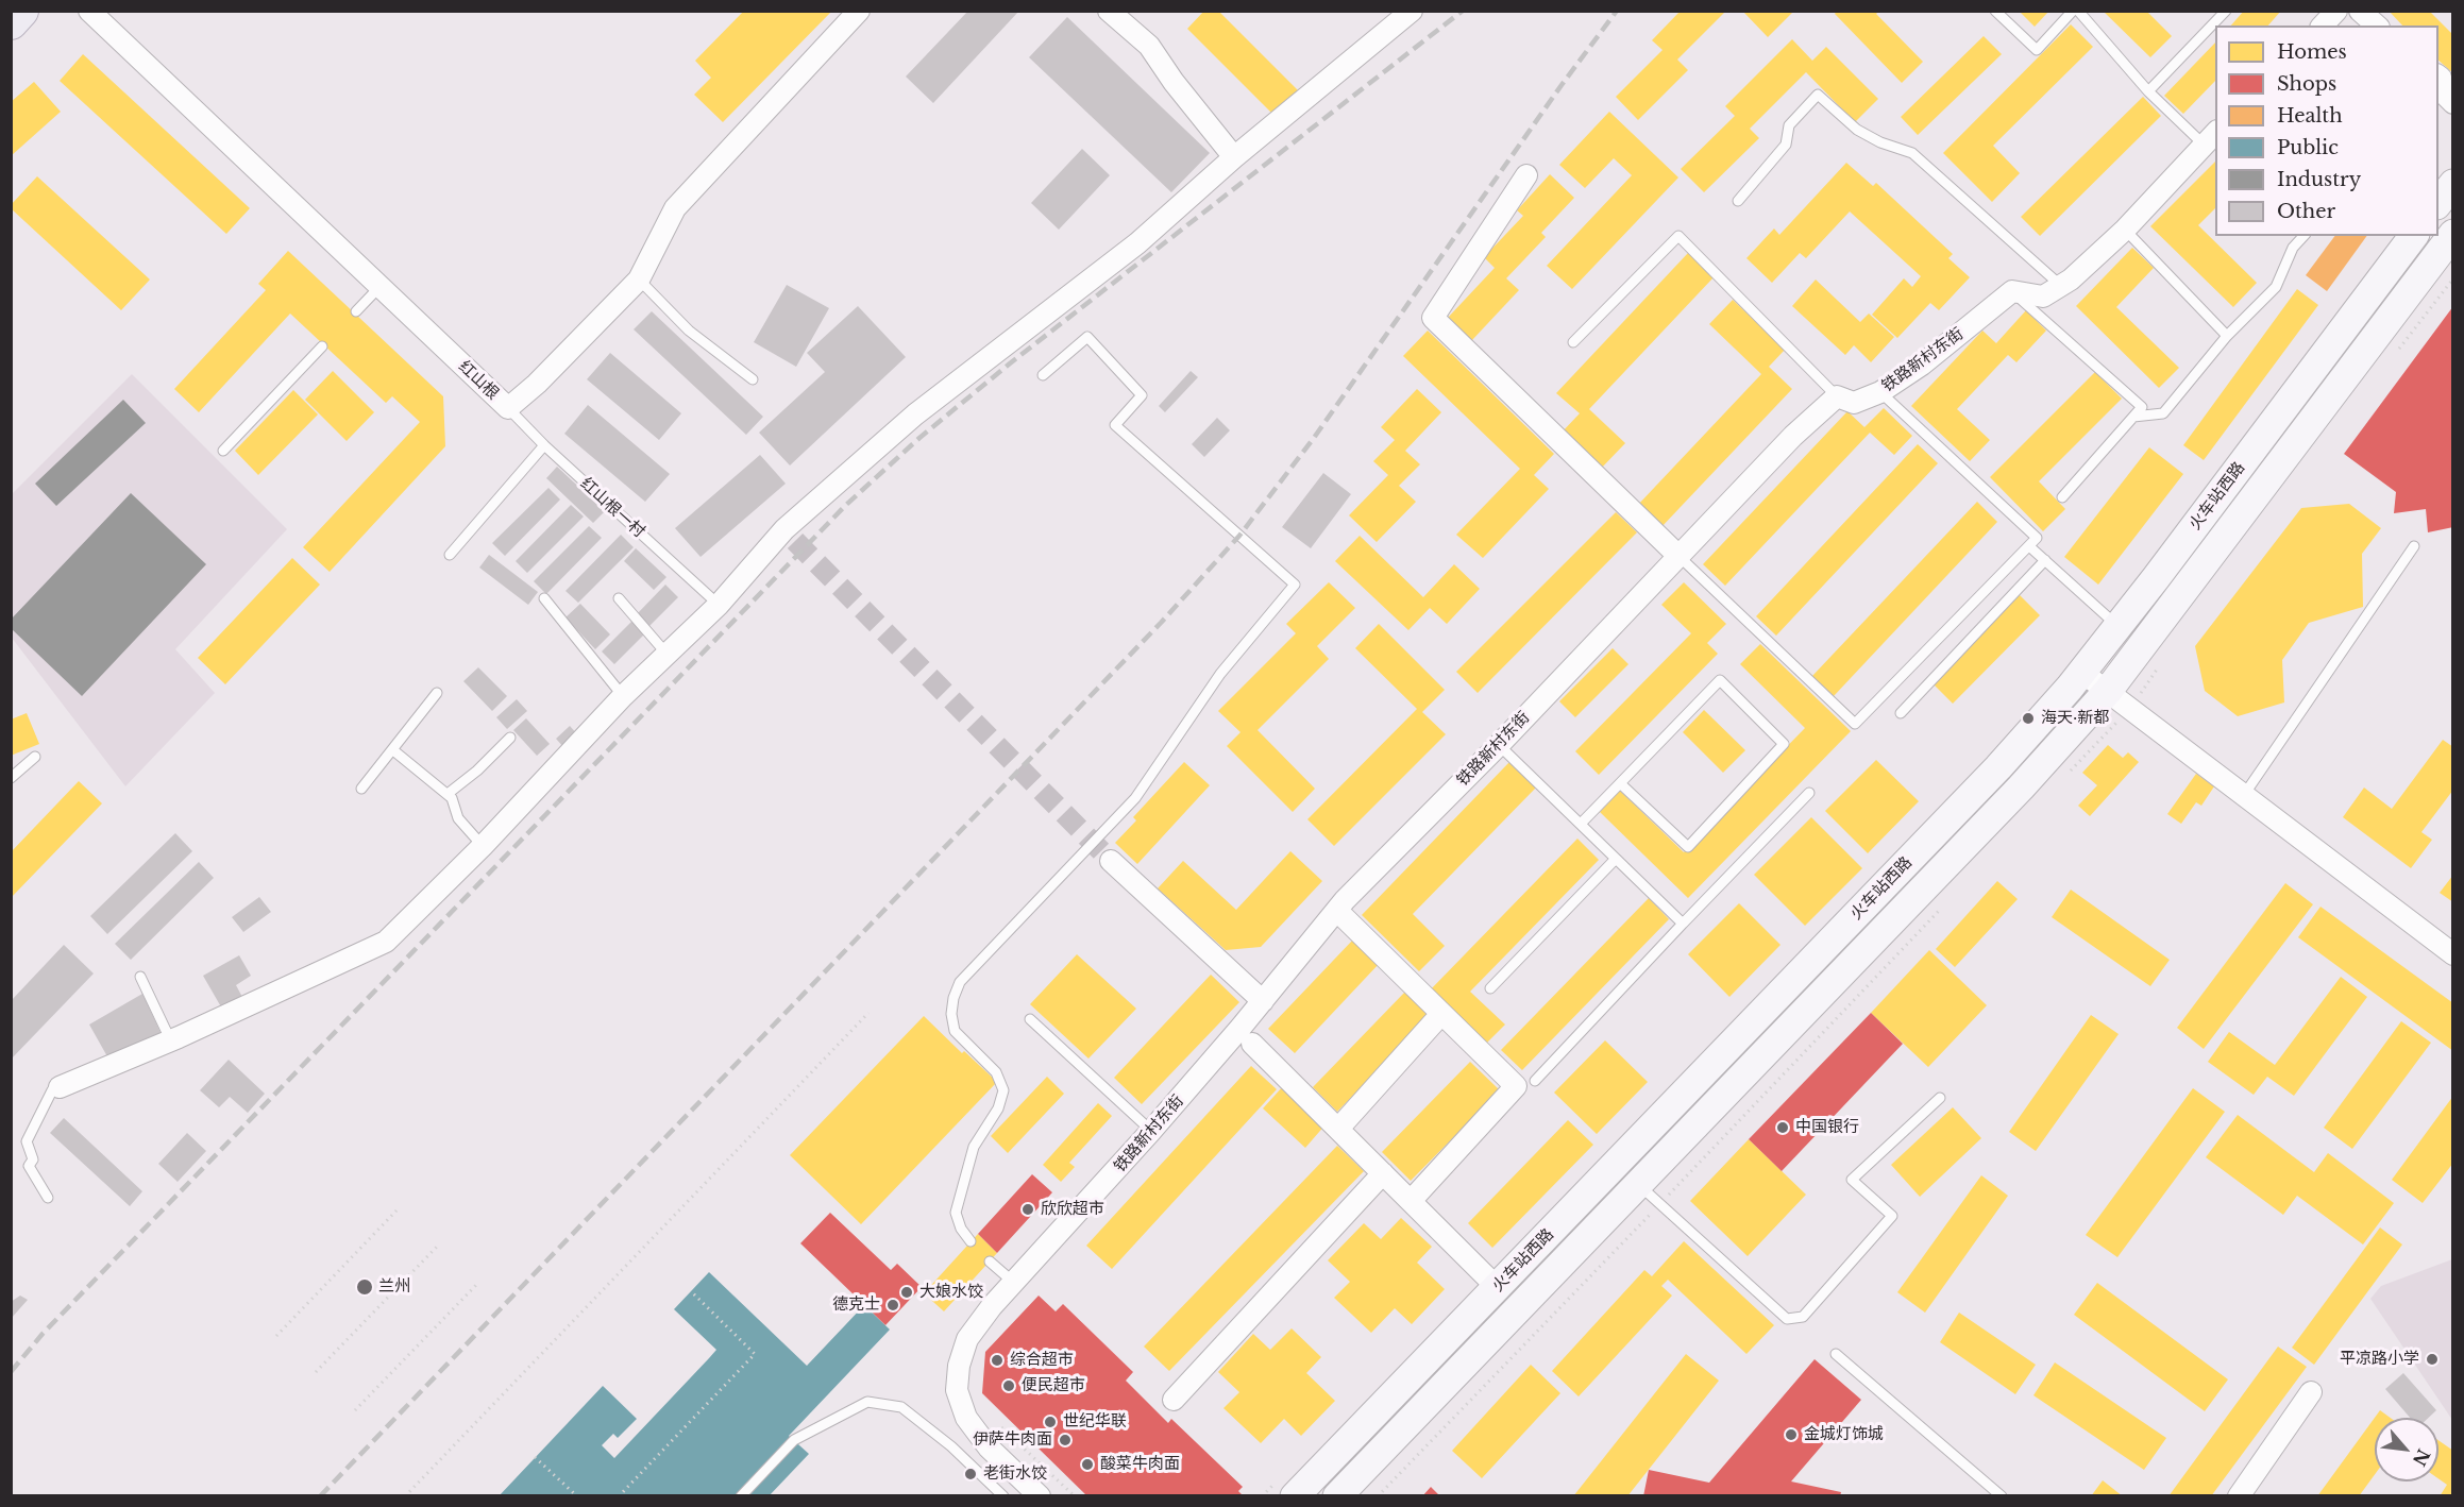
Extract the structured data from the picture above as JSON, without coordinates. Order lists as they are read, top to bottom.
{
  "streets": {
    "main road": ["火车站西路"],
    "street": ["铁路新村东街", "红山根"],
    "lane": ["红山根一村"]
  },
  "crossings": [
    ["红山根", "红山根一村"]
  ],
  "places": [
    "海天·新都",
    "中国银行",
    "欣欣超市",
    "兰州",
    "大娘水饺",
    "德克士",
    "平凉路小学",
    "综合超市",
    "便民超市",
    "世纪华联",
    "金城灯饰城",
    "伊萨牛肉面",
    "酸菜牛肉面",
    "老街水饺"
  ],
  "legend": [
    "Homes",
    "Shops",
    "Health",
    "Public",
    "Industry",
    "Other"
  ],
  "north": "bottom right"
}
